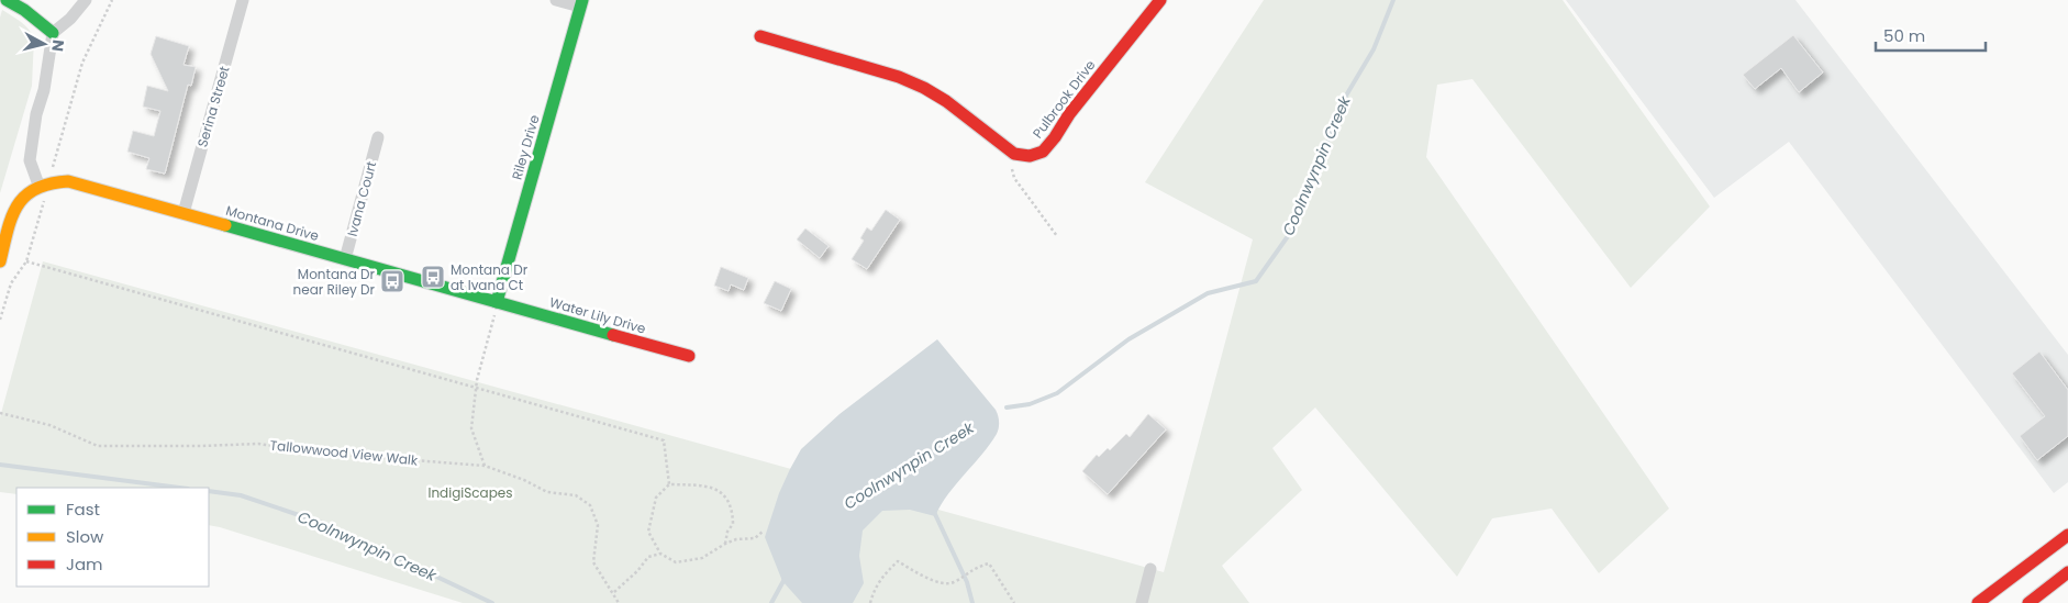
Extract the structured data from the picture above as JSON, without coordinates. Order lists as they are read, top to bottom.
{
  "streets": {
    "street": [
      "Pulbrook Drive",
      "Serina Street",
      "Riley Drive",
      "Ivana Court",
      "Montana Drive",
      "Water Lily Drive"
    ],
    "path": ["Tallowwood View Walk"]
  },
  "crossings": [
    ["Serina Street", "Montana Drive"],
    ["Riley Drive", "Montana Drive"],
    ["Riley Drive", "Water Lily Drive"],
    ["Ivana Court", "Montana Drive"],
    ["Montana Drive", "Water Lily Drive"]
  ],
  "water": ["Coolnwynpin Creek"],
  "parks": ["IndigiScapes"],
  "places": {
    "bus stop": ["Montana Dr at Ivana Ct", "Montana Dr near Riley Dr"]
  },
  "legend": ["Fast", "Slow", "Jam"],
  "scale_bar": "50 m",
  "north": "right"
}
